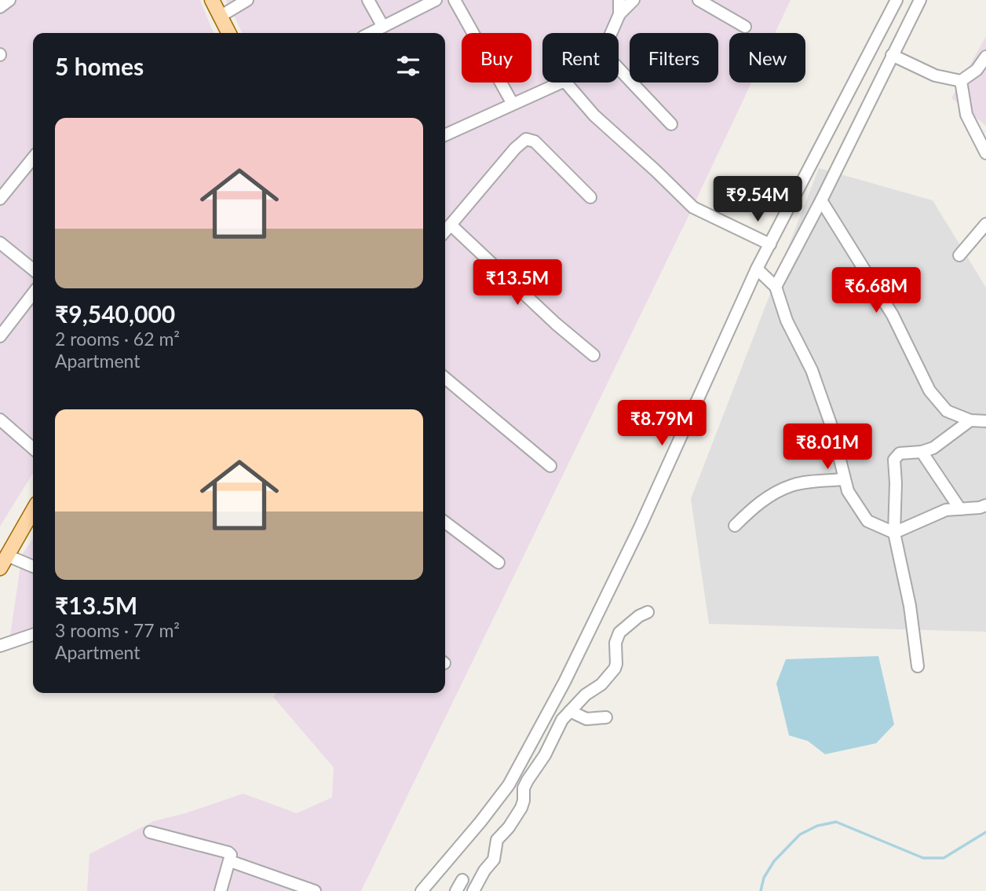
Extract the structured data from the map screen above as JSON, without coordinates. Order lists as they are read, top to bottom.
{
  "page": {
    "chip": [
      "Buy",
      "Rent",
      "Filters",
      "New"
    ],
    "heading": "5 homes",
    "list": [
      {
        "name": "₹9,540,000",
        "note": "2 rooms · 62 m² · Apartment"
      },
      {
        "name": "₹13.5M",
        "note": "3 rooms · 77 m² · Apartment"
      }
    ],
    "price": [
      "₹9.54M",
      "₹13.5M",
      "₹6.68M",
      "₹8.79M",
      "₹8.01M"
    ]
  }
}
